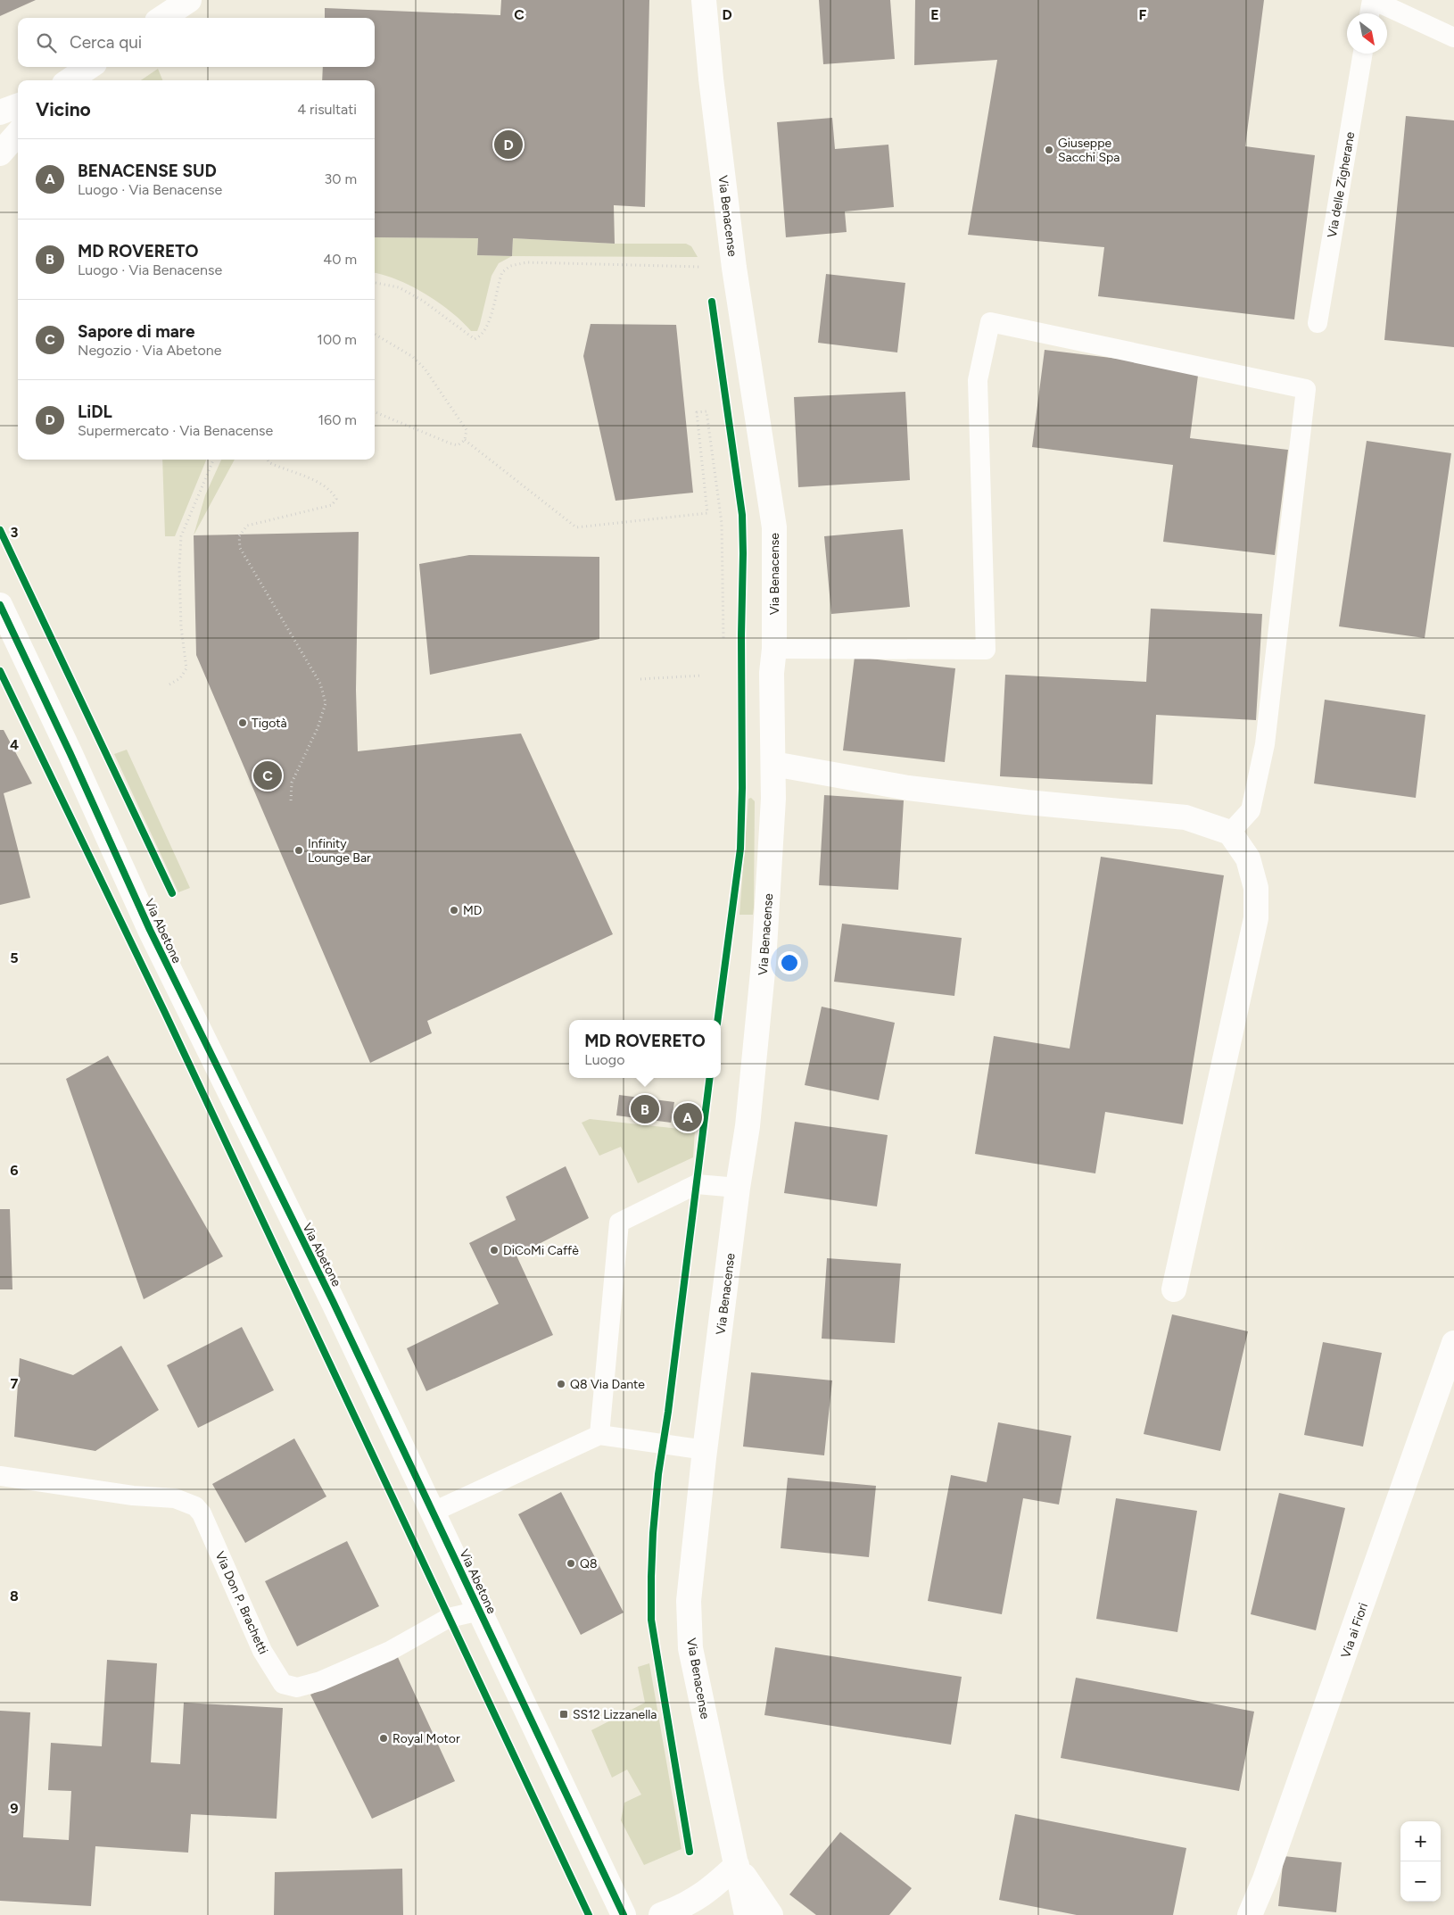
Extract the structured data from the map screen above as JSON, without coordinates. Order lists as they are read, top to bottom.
{
  "streets": {
    "street": ["Via Benacense", "Via Abetone", "Via ai Fiori"],
    "lane": ["Via delle Zigherane", "Via Don P. Brachetti"]
  },
  "crossings": [
    ["Via Abetone", "Via Don P. Brachetti"]
  ],
  "places": {
    "other": [
      "Giuseppe Sacchi Spa",
      "Tigotà",
      "Infinity Lounge Bar",
      "MD",
      "DiCoMi Caffè",
      "Q8 Via Dante",
      "Q8",
      "Royal Motor"
    ],
    "transit": ["SS12 Lizzanella"]
  },
  "north": "bottom right",
  "page": {
    "search": "Cerca qui",
    "heading": ["Vicino", "4 risultati"],
    "pins": [
      "D",
      "C",
      "B",
      "A"
    ],
    "list": [
      {
        "mark": "A",
        "name": "BENACENSE SUD",
        "note": "Luogo · Via Benacense",
        "value": "30 m"
      },
      {
        "mark": "B",
        "name": "MD ROVERETO",
        "note": "Luogo · Via Benacense",
        "value": "40 m"
      },
      {
        "mark": "C",
        "name": "Sapore di mare",
        "note": "Negozio · Via Abetone",
        "value": "100 m"
      },
      {
        "mark": "D",
        "name": "LiDL",
        "note": "Supermercato · Via Benacense",
        "value": "160 m"
      }
    ],
    "popup": ["MD ROVERETO", "Luogo"],
    "map_buttons": ["+", "−"]
  },
  "grid": {
    "columns": [
      "C",
      "D",
      "E",
      "F"
    ],
    "rows": [
      "3",
      "4",
      "5",
      "6",
      "7",
      "8",
      "9"
    ]
  }
}
